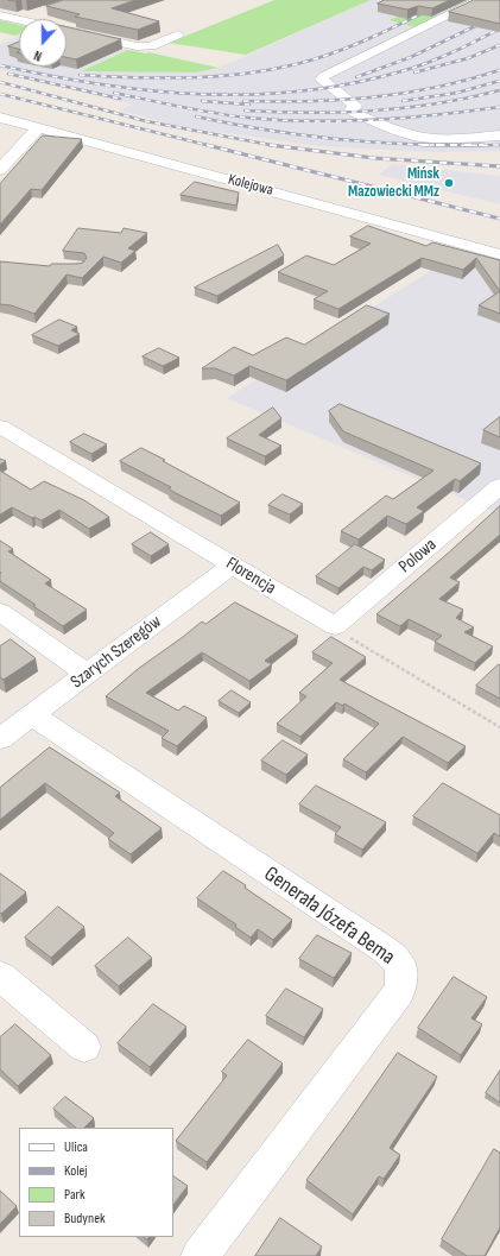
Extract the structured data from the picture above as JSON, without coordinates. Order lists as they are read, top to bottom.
{
  "streets": {
    "street": [
      "Kolejowa",
      "Polowa",
      "Florencja",
      "Szarych Szeregów",
      "Generała Józefa Bema"
    ]
  },
  "crossings": [
    ["Polowa", "Florencja"],
    ["Florencja", "Szarych Szeregów"],
    ["Szarych Szeregów", "Generała Józefa Bema"]
  ],
  "places": ["Mińsk Mazowiecki MMz"],
  "legend": [
    "Ulica",
    "Kolej",
    "Park",
    "Budynek"
  ],
  "north": "bottom"
}
